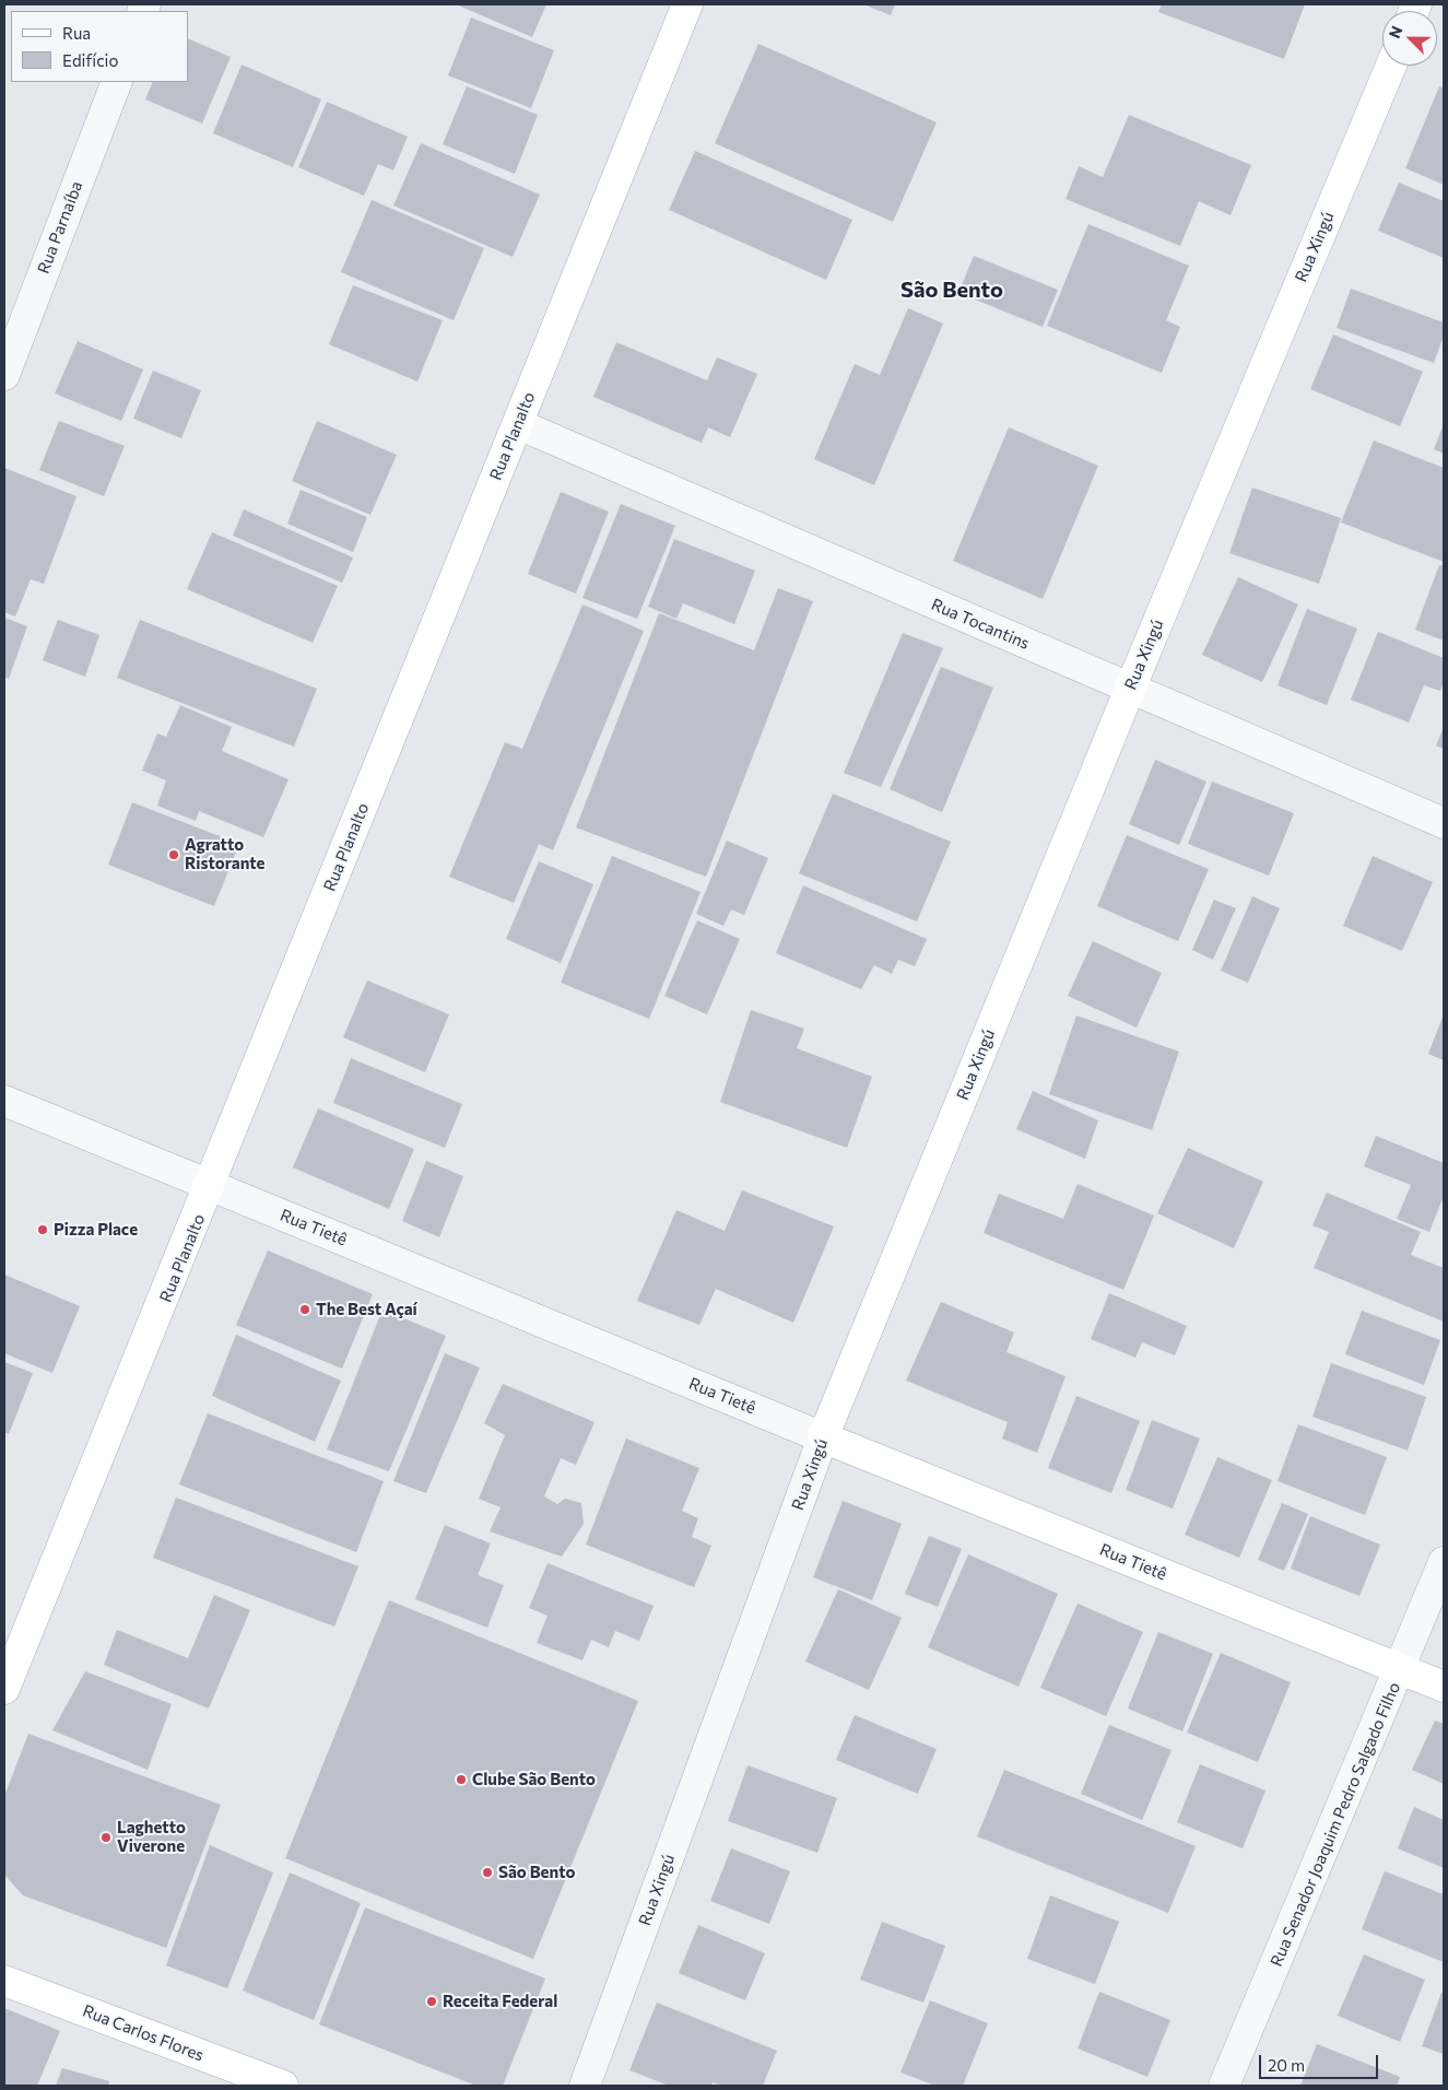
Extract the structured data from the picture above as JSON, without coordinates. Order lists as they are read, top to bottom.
{
  "streets": {
    "main road": [
      "Rua Xingú",
      "Rua Planalto",
      "Rua Tietê",
      "Rua Carlos Flores"
    ],
    "street": ["Rua Parnaíba", "Rua Tocantins", "Rua Senador Joaquim Pedro Salgado Filho"]
  },
  "crossings": [
    ["Rua Xingú", "Rua Tocantins"],
    ["Rua Xingú", "Rua Tietê"],
    ["Rua Planalto", "Rua Tocantins"],
    ["Rua Planalto", "Rua Tietê"],
    ["Rua Tietê", "Rua Senador Joaquim Pedro Salgado Filho"]
  ],
  "districts": ["São Bento"],
  "places": [
    "Agratto Ristorante",
    "Pizza Place",
    "The Best Açaí",
    "Clube São Bento",
    "Laghetto Viverone",
    "São Bento",
    "Receita Federal"
  ],
  "legend": ["Rua", "Edifício"],
  "scale_bar": "20 m",
  "north": "top left"
}
